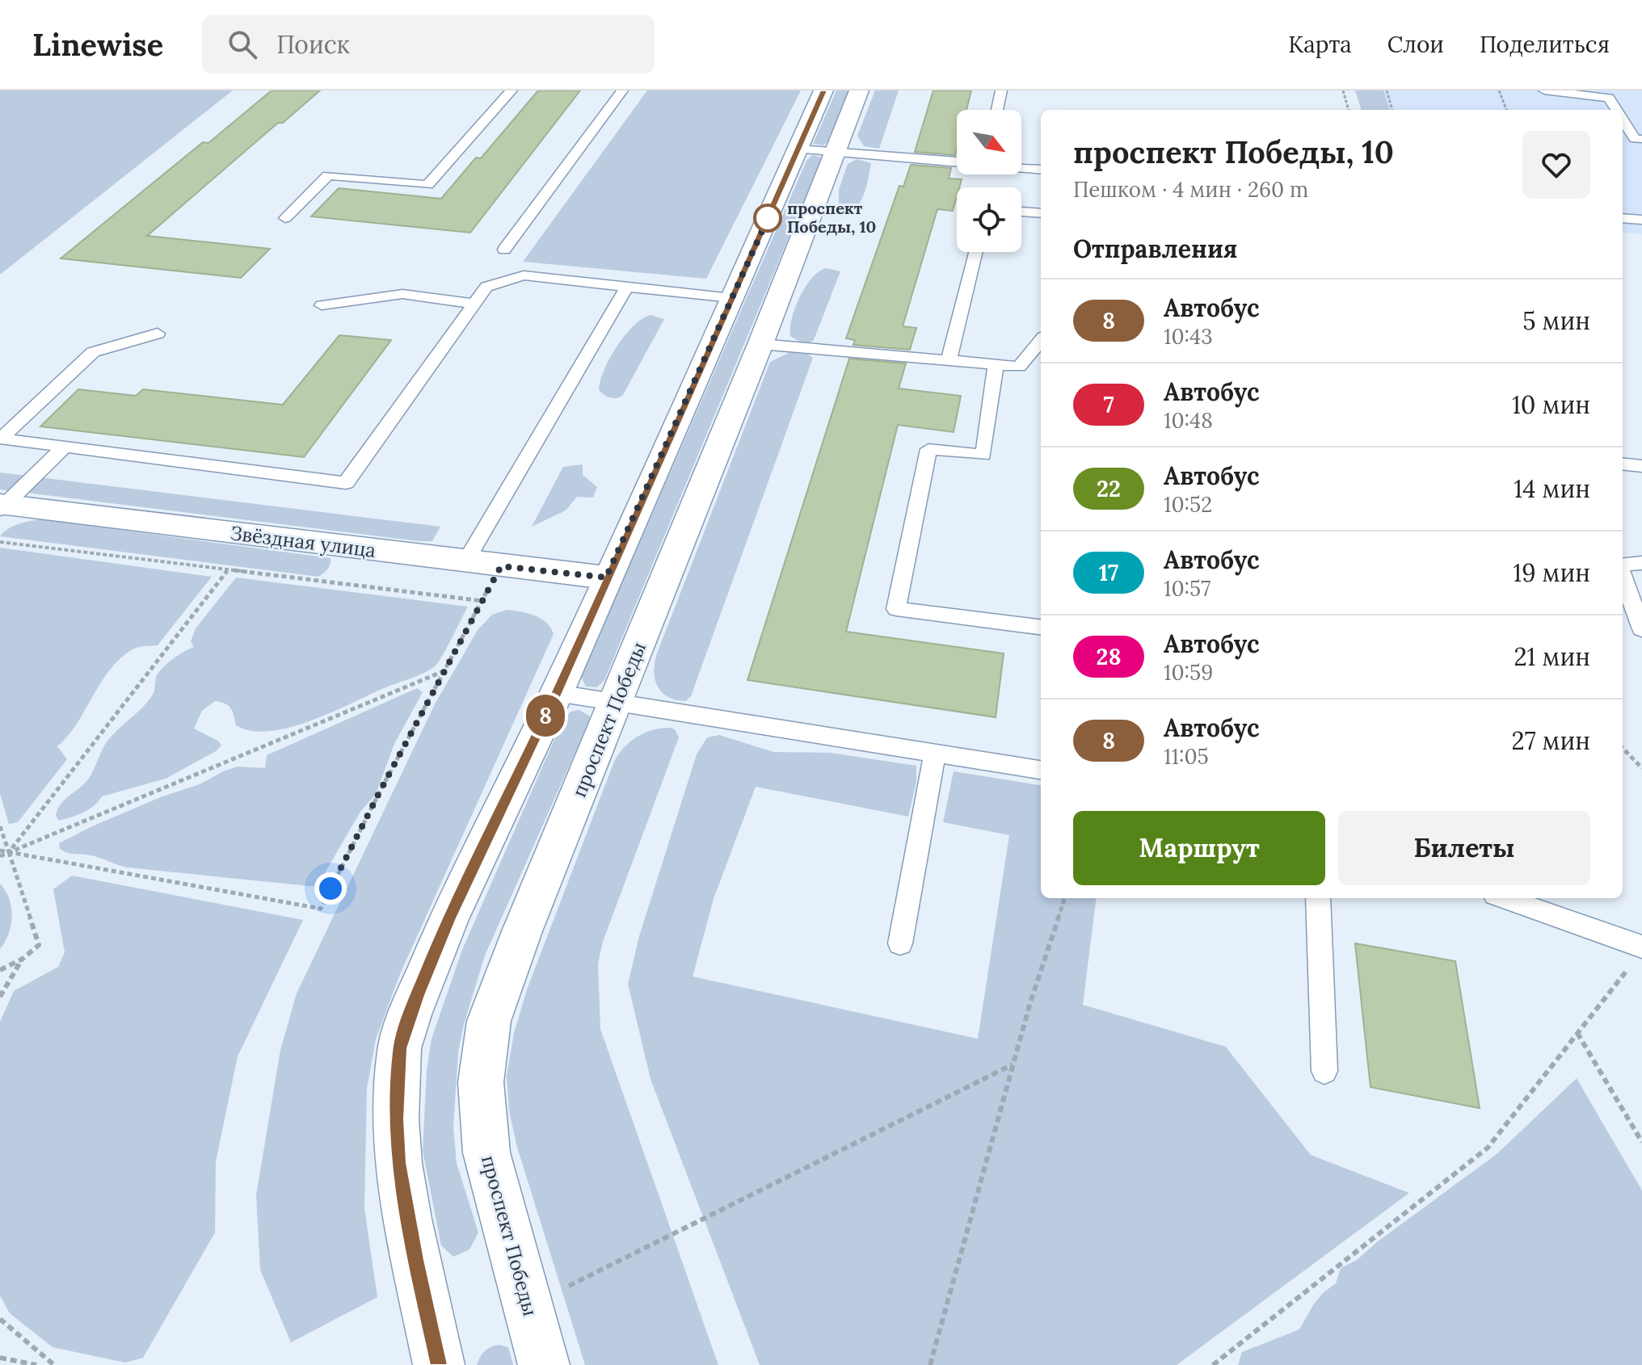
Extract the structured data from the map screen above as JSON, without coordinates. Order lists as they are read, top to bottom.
{
  "streets": {
    "main road": ["Звёздная улица", "проспект Победы"]
  },
  "places": ["проспект Победы, 10"],
  "lines": ["bus line 8"],
  "north": "bottom right",
  "page": {
    "header": "Linewise",
    "search": "Поиск",
    "nav": ["Карта", "Слои", "Поделиться"],
    "on_map": "8",
    "heading": [
      ["проспект Победы, 10", "Пешком · 4 мин · 260 m"],
      "Отправления"
    ],
    "list": [
      {
        "mark": "8",
        "name": "Автобус",
        "note": "10:43",
        "value": "5 мин"
      },
      {
        "mark": "7",
        "name": "Автобус",
        "note": "10:48",
        "value": "10 мин"
      },
      {
        "mark": "22",
        "name": "Автобус",
        "note": "10:52",
        "value": "14 мин"
      },
      {
        "mark": "17",
        "name": "Автобус",
        "note": "10:57",
        "value": "19 мин"
      },
      {
        "mark": "28",
        "name": "Автобус",
        "note": "10:59",
        "value": "21 мин"
      },
      {
        "mark": "8",
        "name": "Автобус",
        "note": "11:05",
        "value": "27 мин"
      }
    ],
    "buttons": ["Маршрут", "Билеты"]
  }
}
